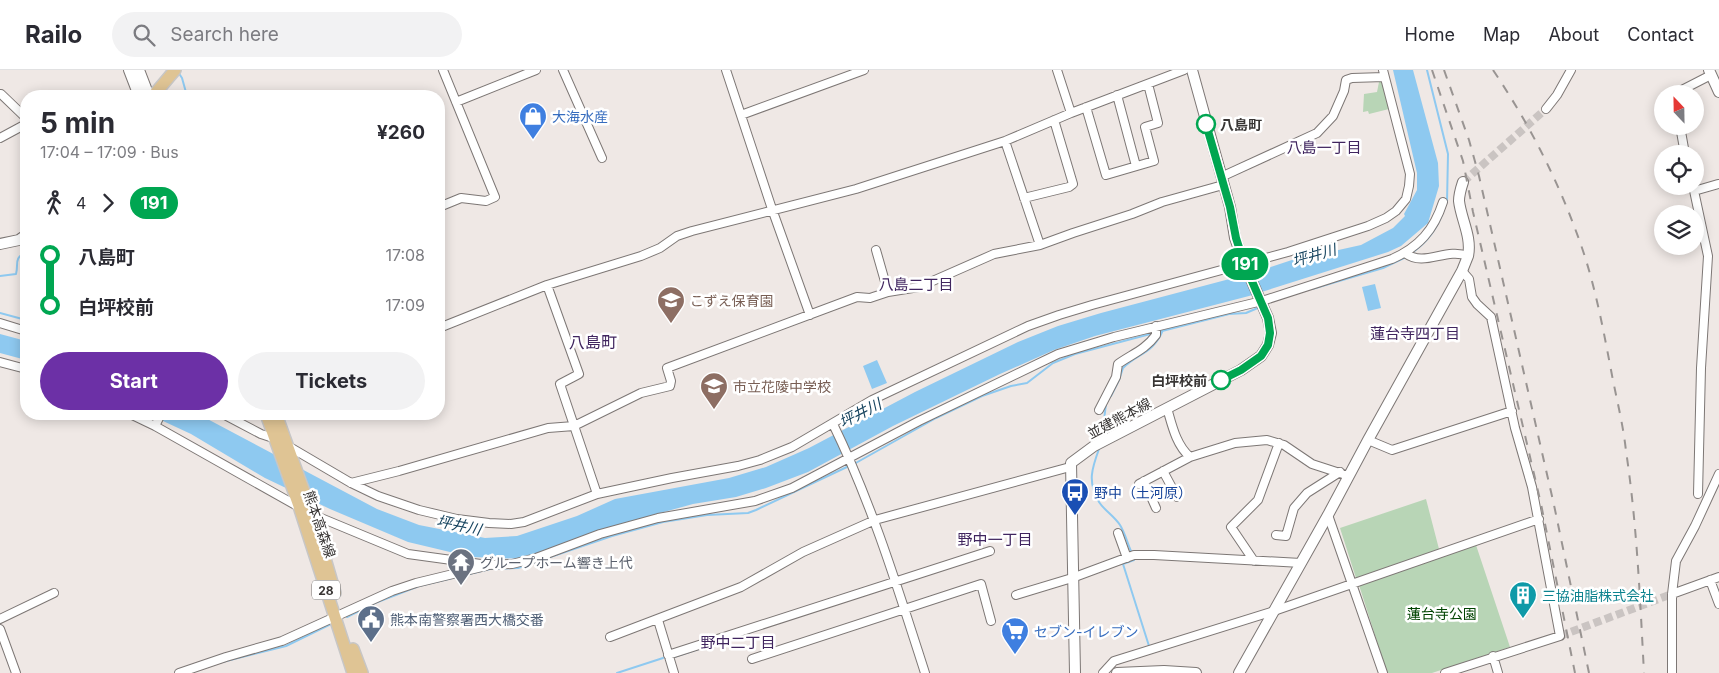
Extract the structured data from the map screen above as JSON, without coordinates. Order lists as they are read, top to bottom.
{
  "streets": {
    "main road": ["熊本高森線", "28"],
    "street": ["並建熊本線"]
  },
  "districts": [
    "八島一丁目",
    "八島二丁目",
    "蓮台寺四丁目",
    "八島町",
    "野中一丁目",
    "野中二丁目"
  ],
  "water": ["坪井川"],
  "parks": ["蓮台寺公園"],
  "places": {
    "other": ["八島町", "白坪校前"],
    "shop": ["大海水産"],
    "school or university": ["こずえ保育園", "市立花陵中学校"],
    "bus stop": ["野中（土河原）"],
    "temple": ["グループホーム響き上代"],
    "building": ["三協油脂株式会社"],
    "public building": ["熊本南警察署西大橋交番"],
    "supermarket": ["セブン-イレブン"]
  },
  "lines": ["bus line 191"],
  "north": "top",
  "page": {
    "header": "Railo",
    "search": "Search here",
    "nav": [
      "Home",
      "Map",
      "About",
      "Contact"
    ],
    "on_map": "191",
    "heading": ["5 min", "17:04 – 17:09 · Bus", "¥260"],
    "legs": ["4", "191"],
    "list": [
      {
        "name": "八島町",
        "value": "17:08"
      },
      {
        "name": "白坪校前",
        "value": "17:09"
      }
    ],
    "buttons": ["Start", "Tickets"]
  }
}
